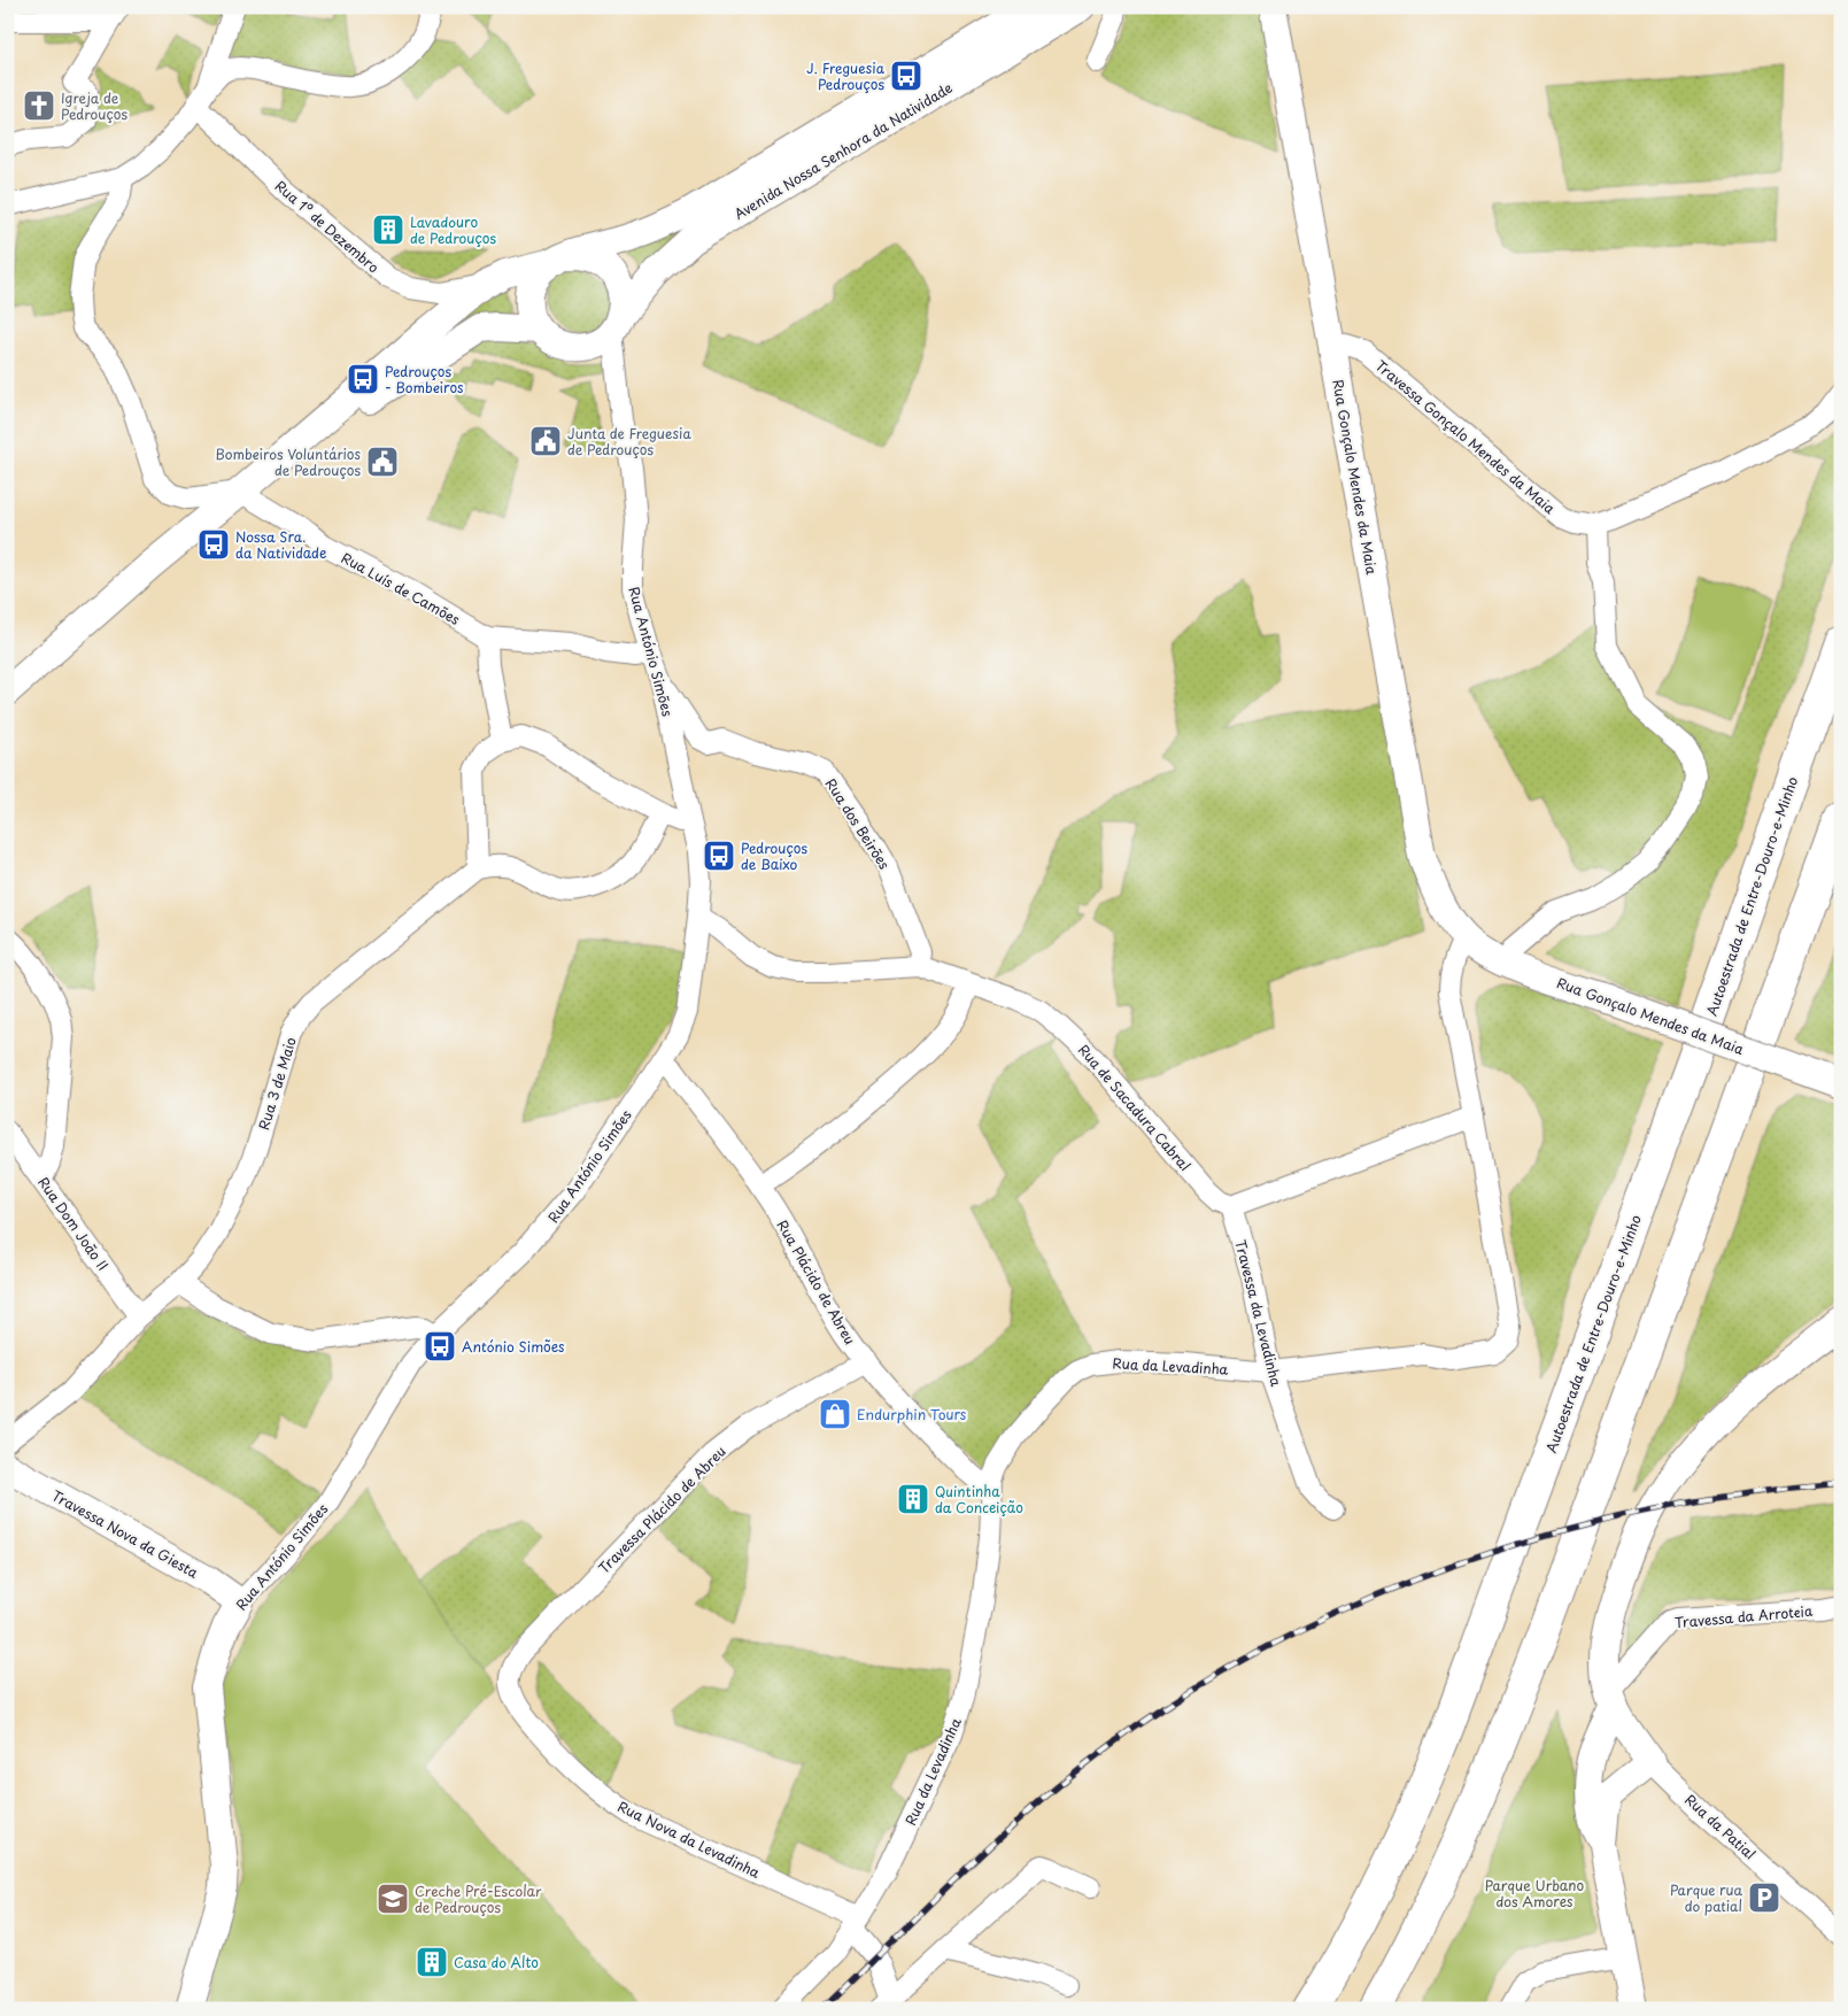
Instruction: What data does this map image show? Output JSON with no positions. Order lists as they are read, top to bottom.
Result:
{
  "streets": {
    "highway": ["Autoestrada de Entre-Douro-e-Minho"],
    "street": [
      "Avenida Nossa Senhora da Natividade",
      "Rua 1º de Dezembro",
      "Travessa Gonçalo Mendes da Maia",
      "Rua Gonçalo Mendes da Maia",
      "Rua Luís de Camões",
      "Rua António Simões",
      "Rua dos Beirões",
      "Rua 3 de Maio",
      "Rua de Sacadura Cabral",
      "Rua Dom João II",
      "Rua Plácido de Abreu",
      "Travessa da Levadinha",
      "Rua da Levadinha",
      "Travessa Plácido de Abreu",
      "Travessa Nova da Giesta",
      "Travessa da Arroteia",
      "Rua da Patial",
      "Rua Nova da Levadinha"
    ]
  },
  "crossings": [
    ["Avenida Nossa Senhora da Natividade", "Rua 1º de Dezembro"],
    ["Avenida Nossa Senhora da Natividade", "Rua Luís de Camões"],
    ["Avenida Nossa Senhora da Natividade", "Rua António Simões"],
    ["Travessa Gonçalo Mendes da Maia", "Rua Gonçalo Mendes da Maia"],
    ["Rua Luís de Camões", "Rua António Simões"],
    ["Rua António Simões", "Rua dos Beirões"],
    ["Rua António Simões", "Rua de Sacadura Cabral"],
    ["Rua António Simões", "Rua Plácido de Abreu"],
    ["Rua António Simões", "Travessa Nova da Giesta"],
    ["Rua dos Beirões", "Rua de Sacadura Cabral"],
    ["Rua 3 de Maio", "Rua Dom João II"],
    ["Rua de Sacadura Cabral", "Travessa da Levadinha"],
    ["Rua Plácido de Abreu", "Rua da Levadinha"],
    ["Rua Plácido de Abreu", "Travessa Plácido de Abreu"],
    ["Travessa da Levadinha", "Rua da Levadinha"],
    ["Rua da Levadinha", "Rua Nova da Levadinha"],
    ["Travessa Plácido de Abreu", "Rua Nova da Levadinha"],
    ["Travessa da Arroteia", "Rua da Patial"]
  ],
  "parks": ["Parque Urbano dos Amores"],
  "places": {
    "bus stop": [
      "J. Freguesia Pedrouços",
      "Pedrouços - Bombeiros",
      "Nossa Sra. da Natividade",
      "Pedrouços de Baixo",
      "António Simões"
    ],
    "church": ["Igreja de Pedrouços"],
    "building": ["Lavadouro de Pedrouços", "Quintinha da Conceição", "Casa do Alto"],
    "public building": ["Junta de Freguesia de Pedrouços", "Bombeiros Voluntários de Pedrouços"],
    "shop": ["Endurphin Tours"],
    "parking": ["Parque rua do patial"],
    "school or university": ["Creche Pré-Escolar de Pedrouços"]
  }
}
